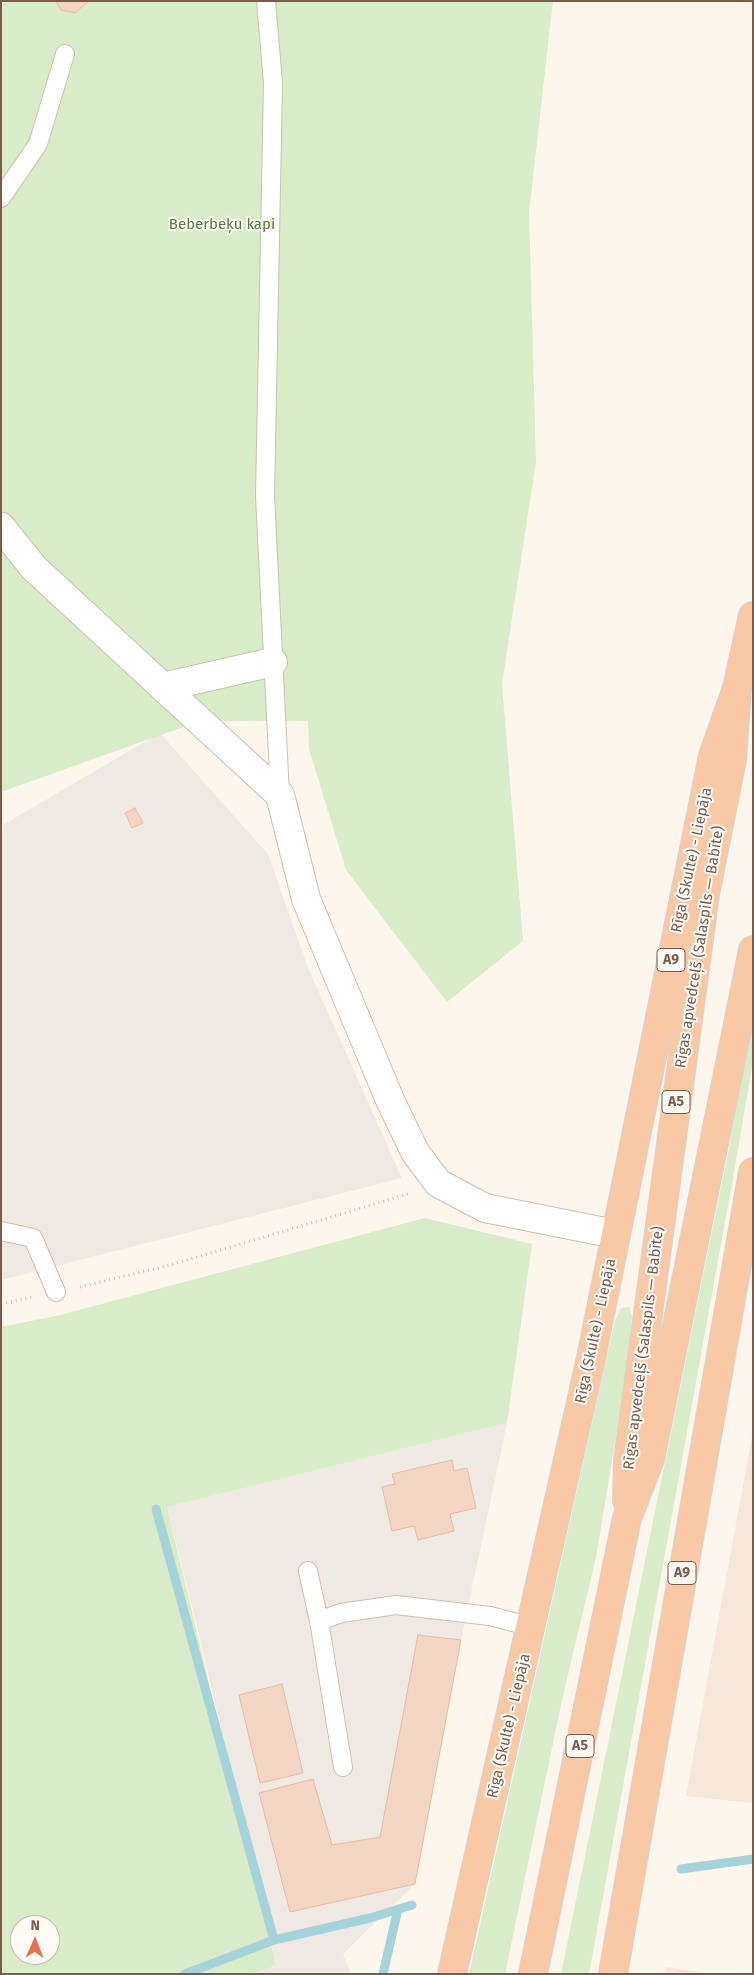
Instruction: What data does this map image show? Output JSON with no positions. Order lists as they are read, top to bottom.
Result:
{
  "streets": {
    "highway": [
      "Rīga (Skulte) - Liepāja",
      "Rīgas apvedceļš (Salaspils — Babīte)",
      "A9",
      "A5"
    ]
  },
  "crossings": [
    ["Rīga (Skulte) - Liepāja", "Rīgas apvedceļš (Salaspils — Babīte)"]
  ],
  "parks": ["Beberbeķu kapi"],
  "north": "top"
}
